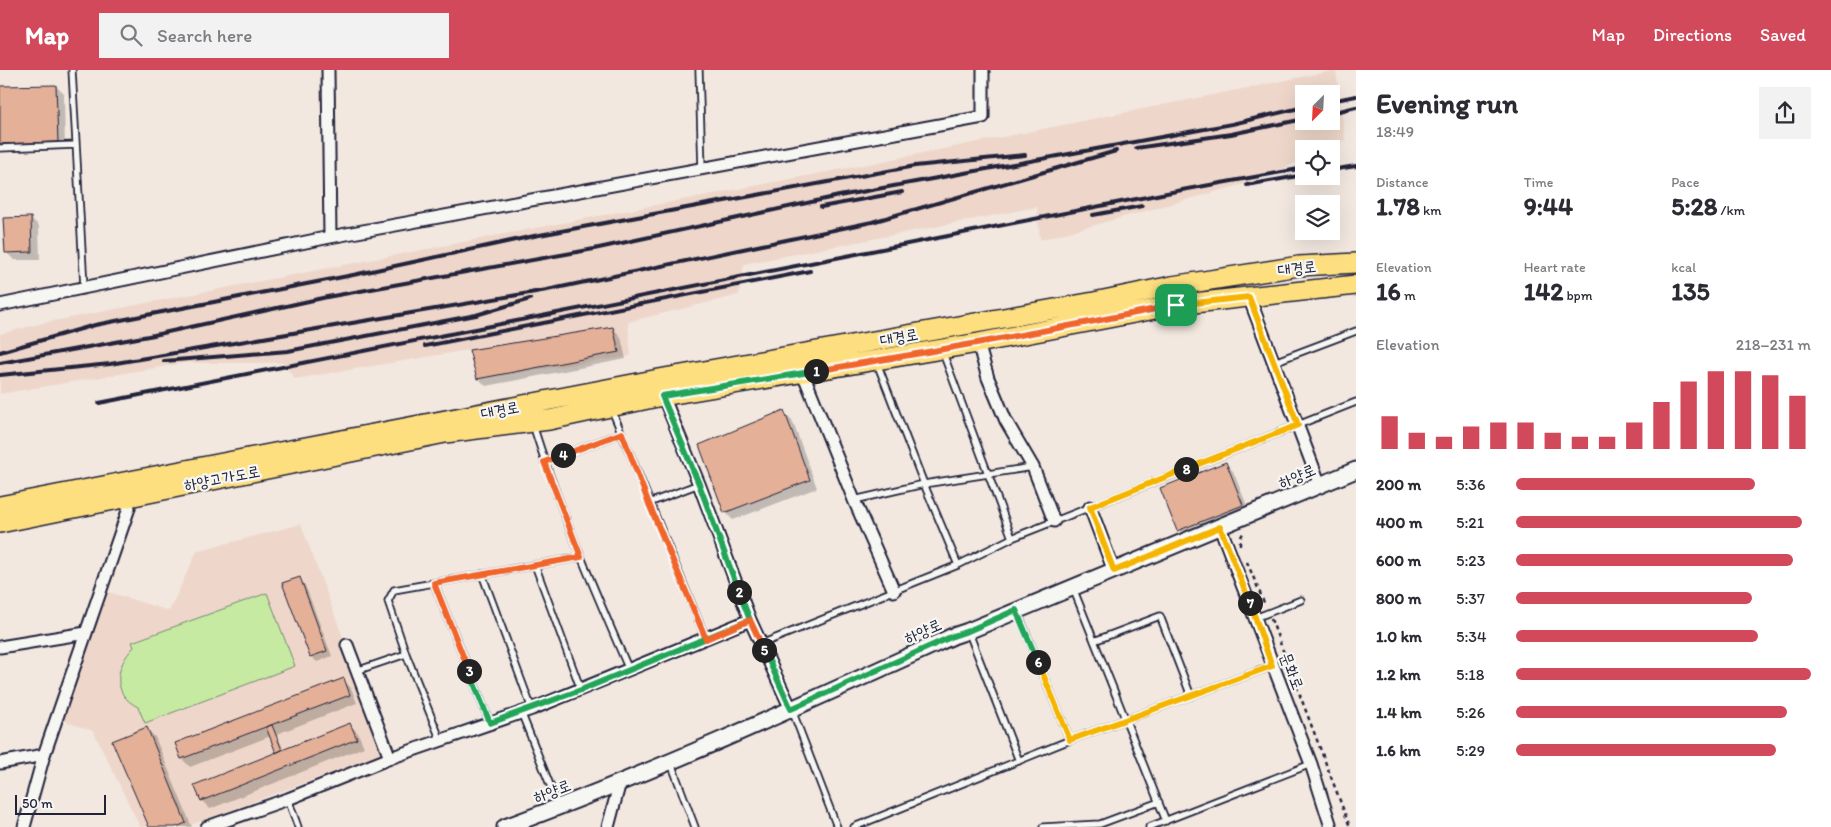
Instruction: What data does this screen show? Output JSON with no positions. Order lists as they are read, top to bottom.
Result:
{
  "streets": {
    "main road": ["대경로", "하양고가도로"],
    "street": ["하양로", "문화로"]
  },
  "crossings": [
    ["대경로", "하양고가도로"],
    ["하양로", "문화로"]
  ],
  "scale_bar": "50 m",
  "north": "bottom left",
  "page": {
    "header": "Map",
    "search": "Search here",
    "nav": ["Map", "Directions", "Saved"],
    "heading": ["Evening run", "18:49"],
    "stats": [
      ["Distance", "1.78 km"],
      ["Time", "9:44"],
      ["Pace", "5:28 /km"],
      ["Elevation", "16 m"],
      ["Heart rate", "142 bpm"],
      ["kcal", "135"]
    ],
    "chart": ["Elevation", "218–231 m"],
    "pins": [
      "1",
      "4",
      "8",
      "2",
      "7",
      "5",
      "6",
      "3"
    ],
    "list": [
      {
        "name": "200 m",
        "note": "5:36"
      },
      {
        "name": "400 m",
        "note": "5:21"
      },
      {
        "name": "600 m",
        "note": "5:23"
      },
      {
        "name": "800 m",
        "note": "5:37"
      },
      {
        "name": "1.0 km",
        "note": "5:34"
      },
      {
        "name": "1.2 km",
        "note": "5:18"
      },
      {
        "name": "1.4 km",
        "note": "5:26"
      },
      {
        "name": "1.6 km",
        "note": "5:29"
      }
    ],
    "scale": "50 m"
  }
}
